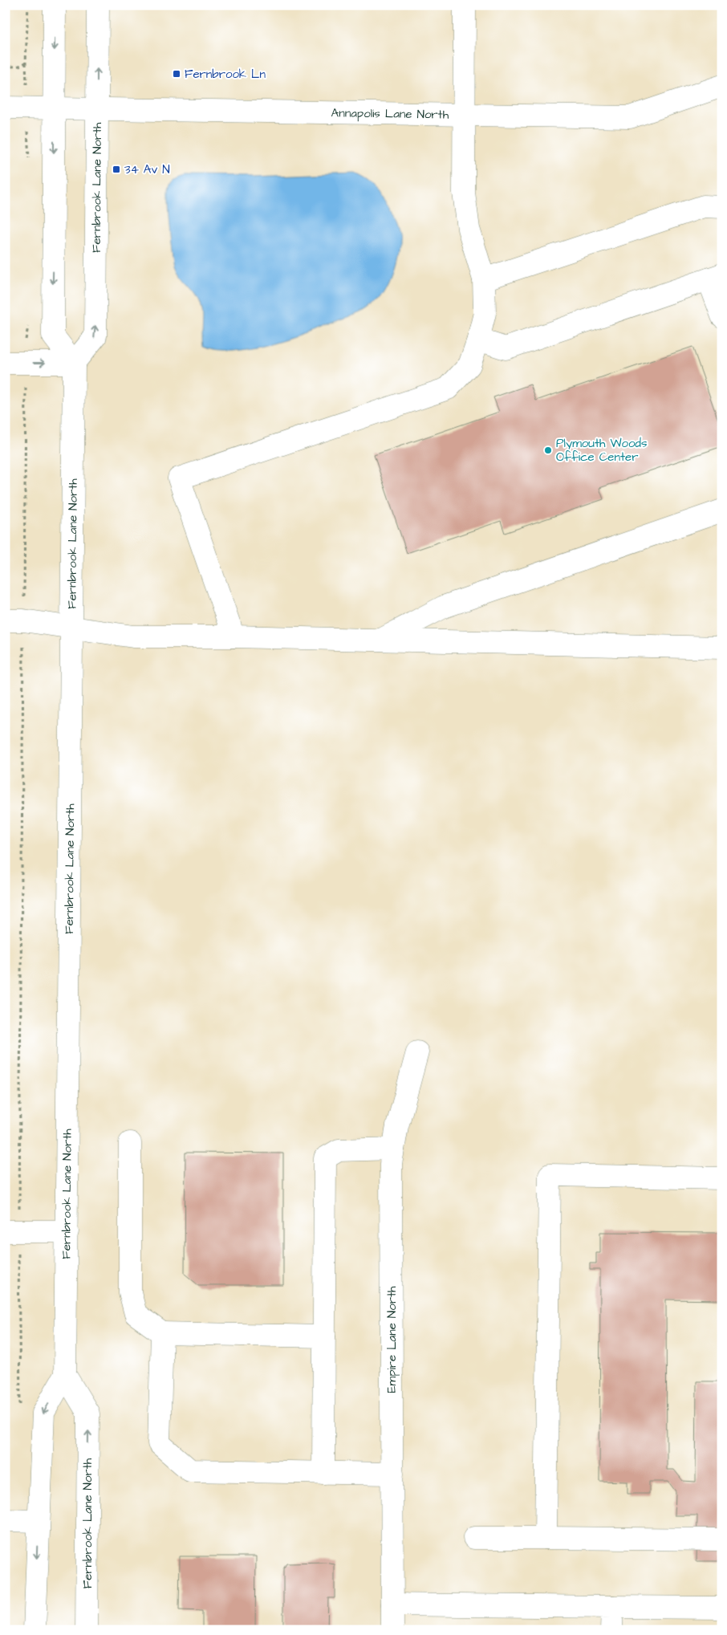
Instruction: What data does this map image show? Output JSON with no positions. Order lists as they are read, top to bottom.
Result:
{
  "streets": {
    "street": ["Annapolis Lane North", "Fernbrook Lane North", "Empire Lane North"]
  },
  "crossings": [
    ["Annapolis Lane North", "Fernbrook Lane North"]
  ],
  "places": {
    "transit": ["Fernbrook Ln", "34 Av N"],
    "other": ["Plymouth Woods Office Center"]
  }
}
